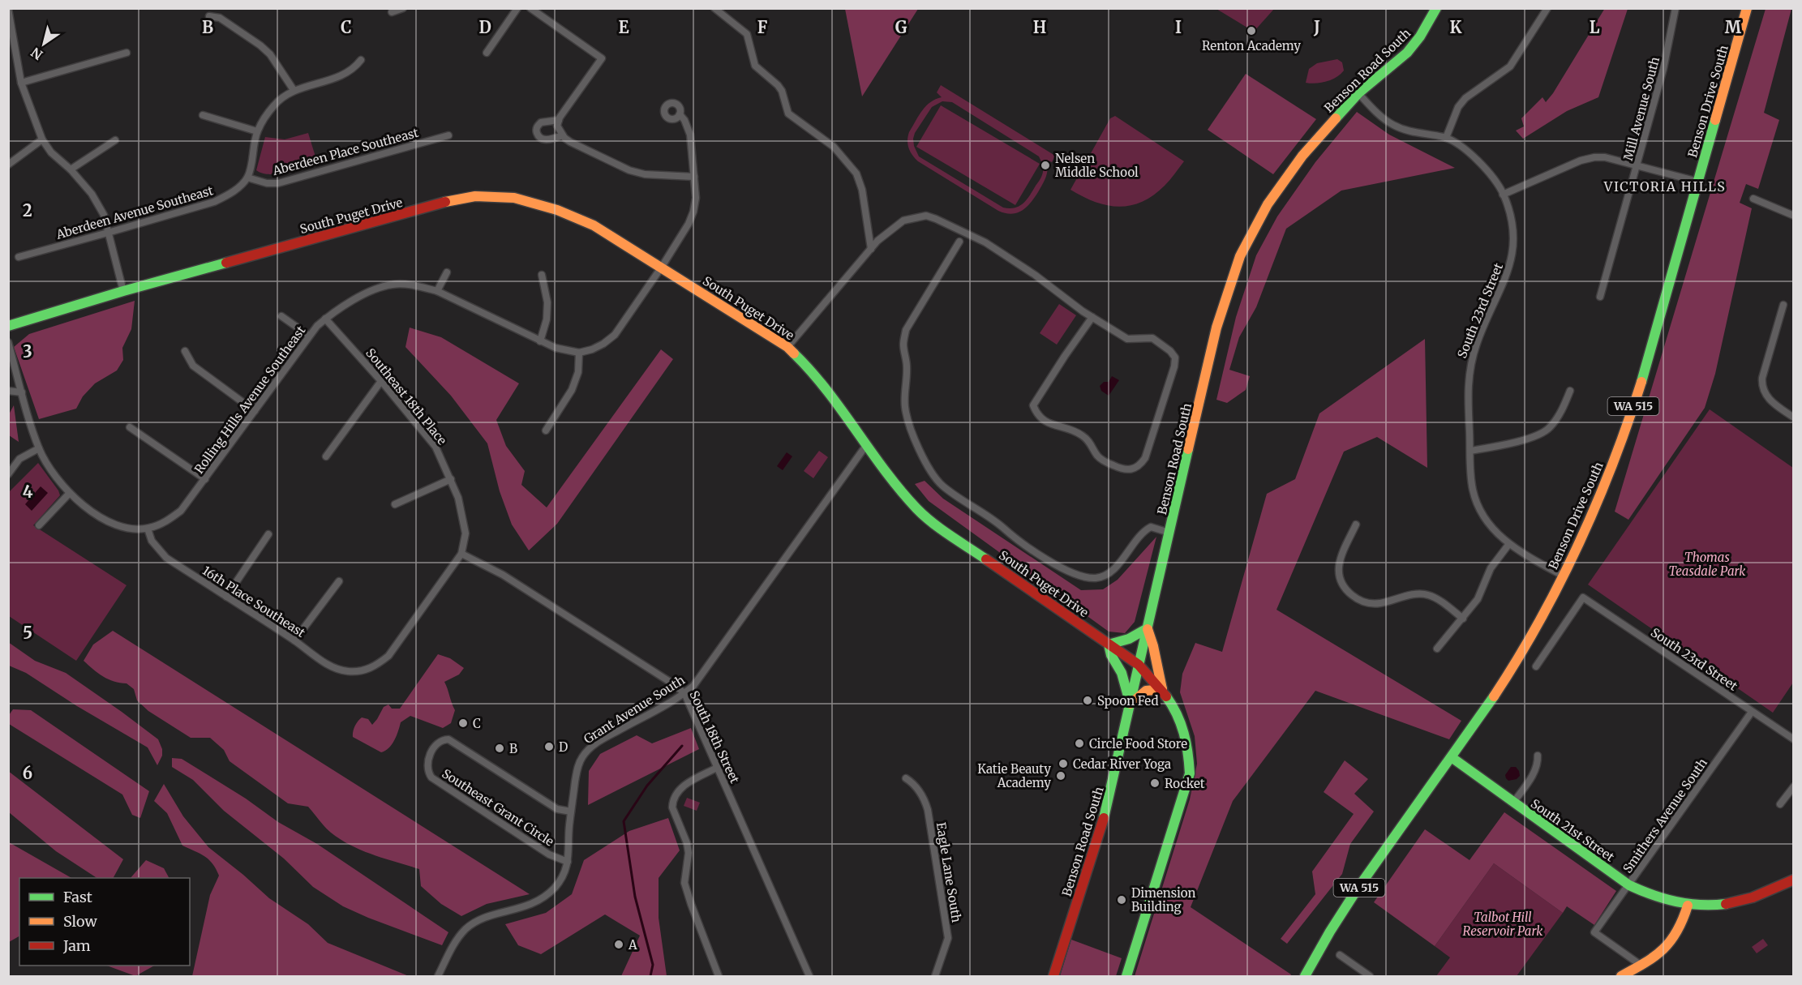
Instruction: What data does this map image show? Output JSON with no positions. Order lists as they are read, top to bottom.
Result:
{
  "streets": {
    "street": [
      "Benson Road South",
      "Benson Drive South",
      "Mill Avenue South",
      "Aberdeen Place Southeast",
      "Aberdeen Avenue Southeast",
      "South Puget Drive",
      "South 23rd Street",
      "Southeast 18th Place",
      "Rolling Hills Avenue Southeast",
      "WA 515",
      "16th Place Southeast",
      "Grant Avenue South",
      "South 18th Street",
      "Southeast Grant Circle",
      "Smithers Avenue South",
      "South 21st Street",
      "Eagle Lane South"
    ]
  },
  "crossings": [
    ["Benson Road South", "South Puget Drive"],
    ["Benson Drive South", "South 23rd Street"],
    ["Benson Drive South", "South 21st Street"],
    ["Aberdeen Place Southeast", "Aberdeen Avenue Southeast"],
    ["South Puget Drive", "Grant Avenue South"],
    ["South 23rd Street", "Smithers Avenue South"],
    ["Southeast 18th Place", "Rolling Hills Avenue Southeast"],
    ["Southeast 18th Place", "16th Place Southeast"],
    ["Southeast 18th Place", "South 18th Street"],
    ["Rolling Hills Avenue Southeast", "16th Place Southeast"],
    ["16th Place Southeast", "South 18th Street"],
    ["Grant Avenue South", "South 18th Street"],
    ["Grant Avenue South", "Southeast Grant Circle"],
    ["Smithers Avenue South", "South 21st Street"]
  ],
  "districts": ["VICTORIA HILLS"],
  "parks": ["Thomas Teasdale Park", "Talbot Hill Reservoir Park"],
  "places": [
    "Renton Academy",
    "Nelsen Middle School",
    "Spoon Fed",
    "C",
    "Circle Food Store",
    "D",
    "B",
    "Cedar River Yoga",
    "Katie Beauty Academy",
    "Rocket",
    "Dimension Building",
    "A"
  ],
  "legend": ["Fast", "Slow", "Jam"],
  "north": "bottom left",
  "grid": {
    "columns": [
      "B",
      "C",
      "D",
      "E",
      "F",
      "G",
      "H",
      "I",
      "J",
      "K",
      "L",
      "M"
    ],
    "rows": [
      "2",
      "3",
      "4",
      "5",
      "6"
    ]
  }
}
